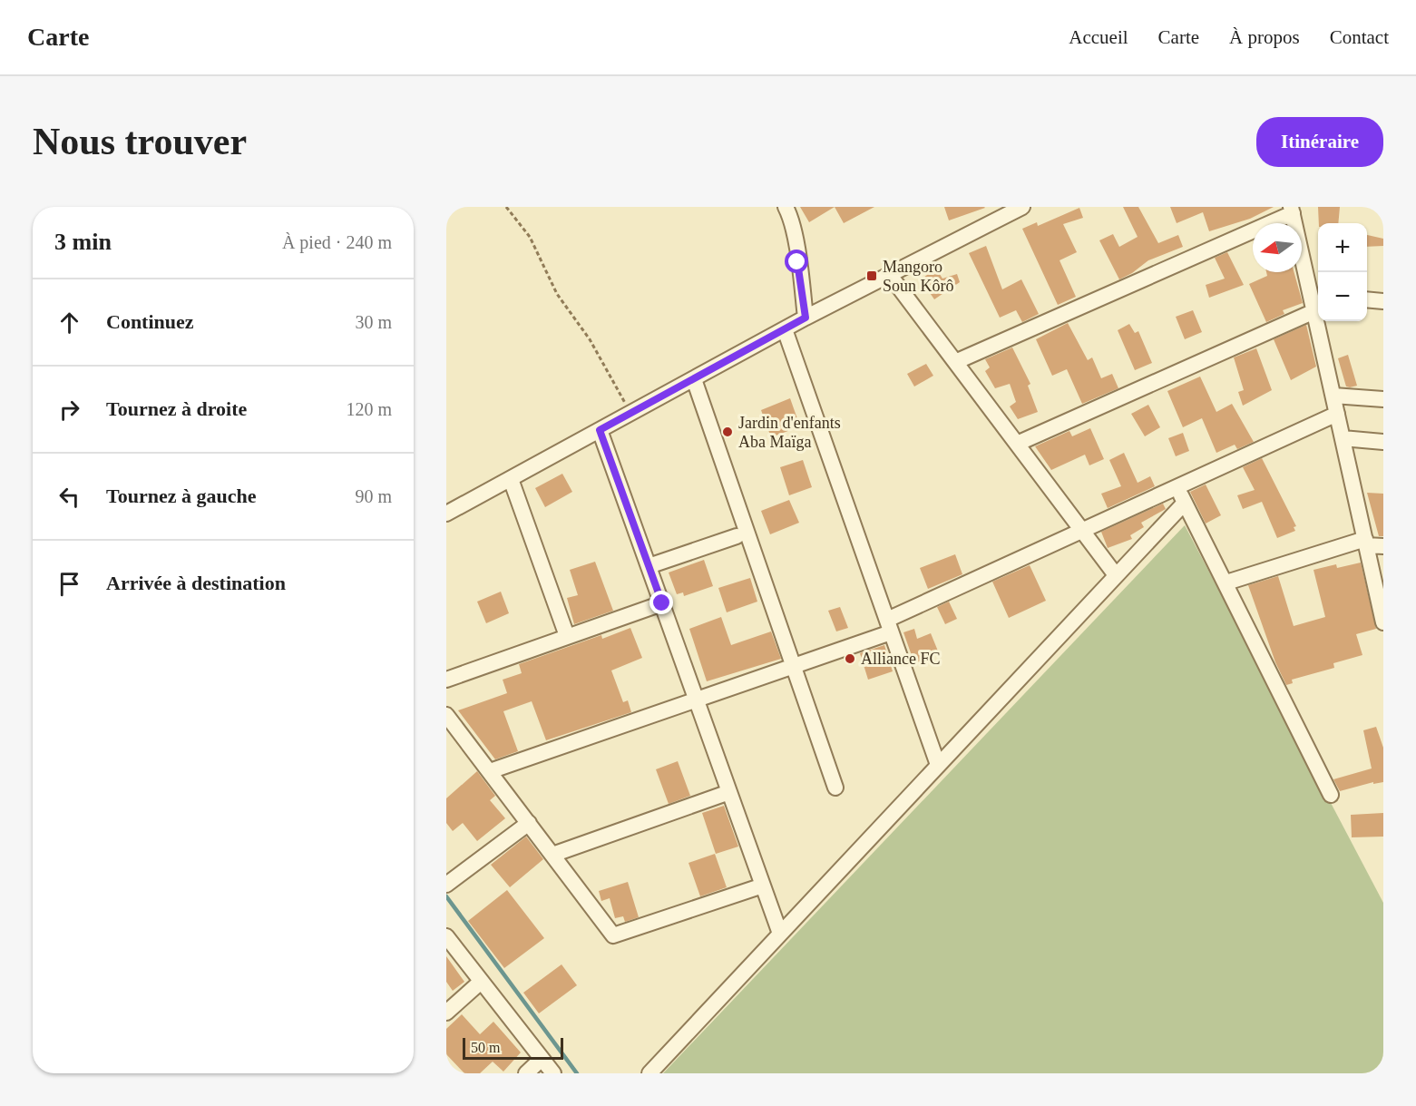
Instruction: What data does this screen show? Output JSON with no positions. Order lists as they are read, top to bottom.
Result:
{
  "places": {
    "transit": ["Mangoro Soun Kôrô"],
    "other": ["Jardin d'enfants Aba Maïga", "Alliance FC"]
  },
  "scale_bar": "50 m",
  "north": "left",
  "page": {
    "header": "Carte",
    "nav": [
      "Accueil",
      "Carte",
      "À propos",
      "Contact"
    ],
    "buttons": "Itinéraire",
    "title": "Nous trouver",
    "heading": ["3 min", "À pied · 240 m"],
    "map_buttons": ["+", "−"],
    "list": [
      ["Continuez", "30 m"],
      ["Tournez à droite", "120 m"],
      ["Tournez à gauche", "90 m"],
      "Arrivée à destination"
    ],
    "scale": "50 m"
  }
}
